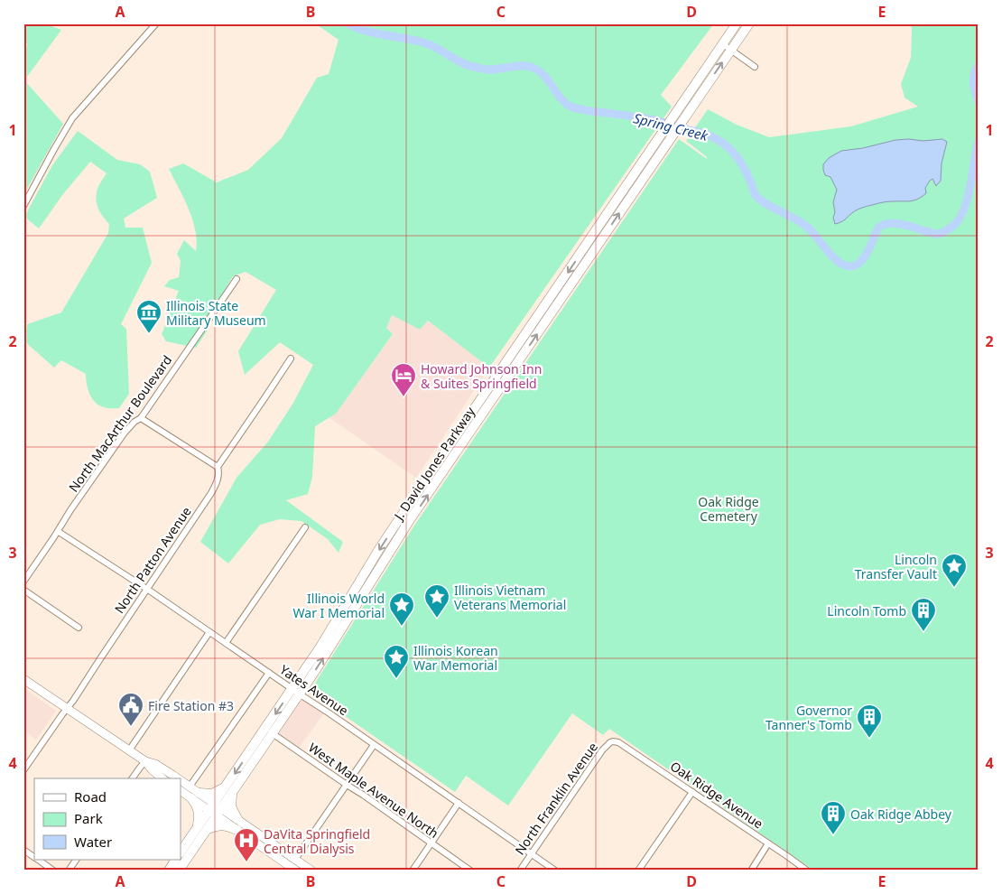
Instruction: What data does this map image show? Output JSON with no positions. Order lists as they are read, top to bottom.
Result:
{
  "streets": {
    "main road": ["J. David Jones Parkway"],
    "street": [
      "North MacArthur Boulevard",
      "North Patton Avenue",
      "Yates Avenue",
      "West Maple Avenue North",
      "Oak Ridge Avenue",
      "North Franklin Avenue"
    ]
  },
  "crossings": [
    ["North MacArthur Boulevard", "Yates Avenue"],
    ["J. David Jones Parkway", "Yates Avenue"],
    ["J. David Jones Parkway", "West Maple Avenue North"],
    ["North Patton Avenue", "Yates Avenue"],
    ["Yates Avenue", "North Franklin Avenue"],
    ["Oak Ridge Avenue", "North Franklin Avenue"]
  ],
  "water": ["Spring Creek"],
  "parks": ["Oak Ridge Cemetery"],
  "places": {
    "museum": ["Illinois State Military Museum"],
    "hotel": ["Howard Johnson Inn & Suites Springfield"],
    "place": [
      "Lincoln Transfer Vault",
      "Illinois Vietnam Veterans Memorial",
      "Illinois World War I Memorial",
      "Illinois Korean War Memorial"
    ],
    "building": ["Lincoln Tomb", "Governor Tanner's Tomb", "Oak Ridge Abbey"],
    "public building": ["Fire Station #3"],
    "hospital": ["DaVita Springfield Central Dialysis"]
  },
  "legend": ["Road", "Park", "Water"],
  "grid": {
    "columns": [
      "A",
      "B",
      "C",
      "D",
      "E"
    ],
    "rows": [
      "1",
      "2",
      "3",
      "4"
    ]
  }
}
